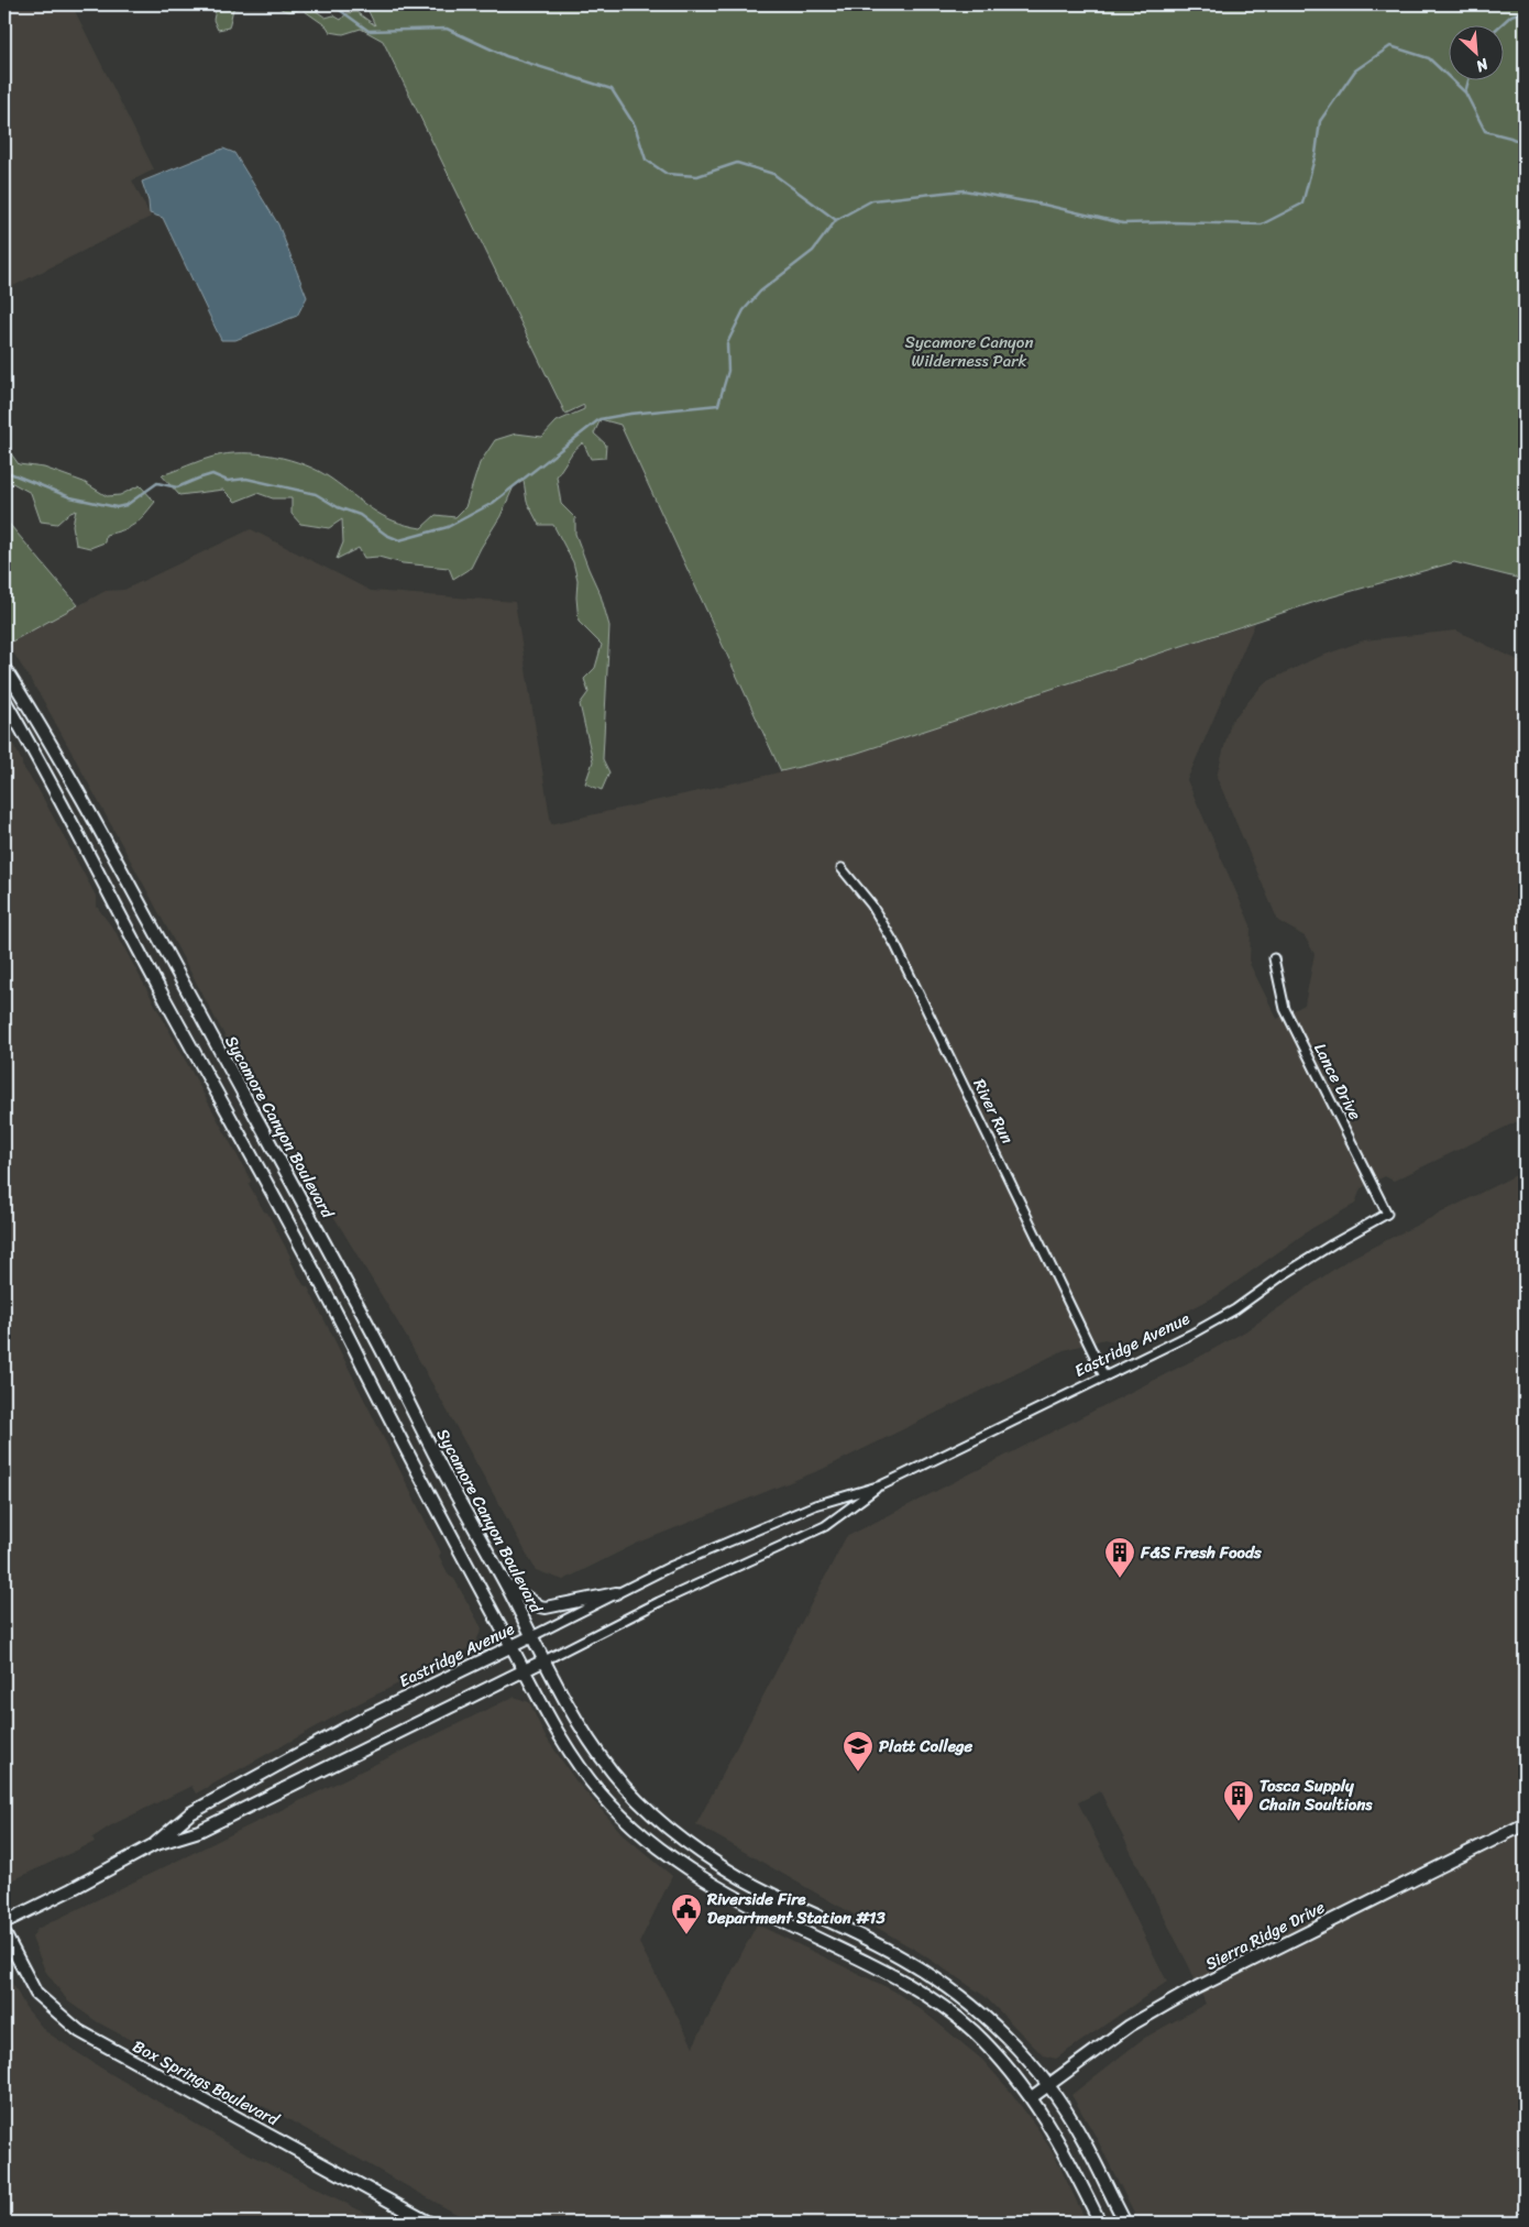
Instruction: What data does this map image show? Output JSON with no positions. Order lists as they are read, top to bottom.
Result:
{
  "streets": {
    "main road": [
      "Sycamore Canyon Boulevard",
      "Eastridge Avenue",
      "Sierra Ridge Drive",
      "Box Springs Boulevard"
    ],
    "street": ["Lance Drive", "River Run"]
  },
  "crossings": [
    ["Lance Drive", "Eastridge Avenue"],
    ["River Run", "Eastridge Avenue"],
    ["Sycamore Canyon Boulevard", "Eastridge Avenue"],
    ["Sycamore Canyon Boulevard", "Sierra Ridge Drive"]
  ],
  "parks": ["Sycamore Canyon Wilderness Park"],
  "places": {
    "building": ["F&S Fresh Foods", "Tosca Supply Chain Soultions"],
    "school or university": ["Platt College"],
    "public building": ["Riverside Fire Department Station #13"]
  },
  "north": "bottom right"
}
